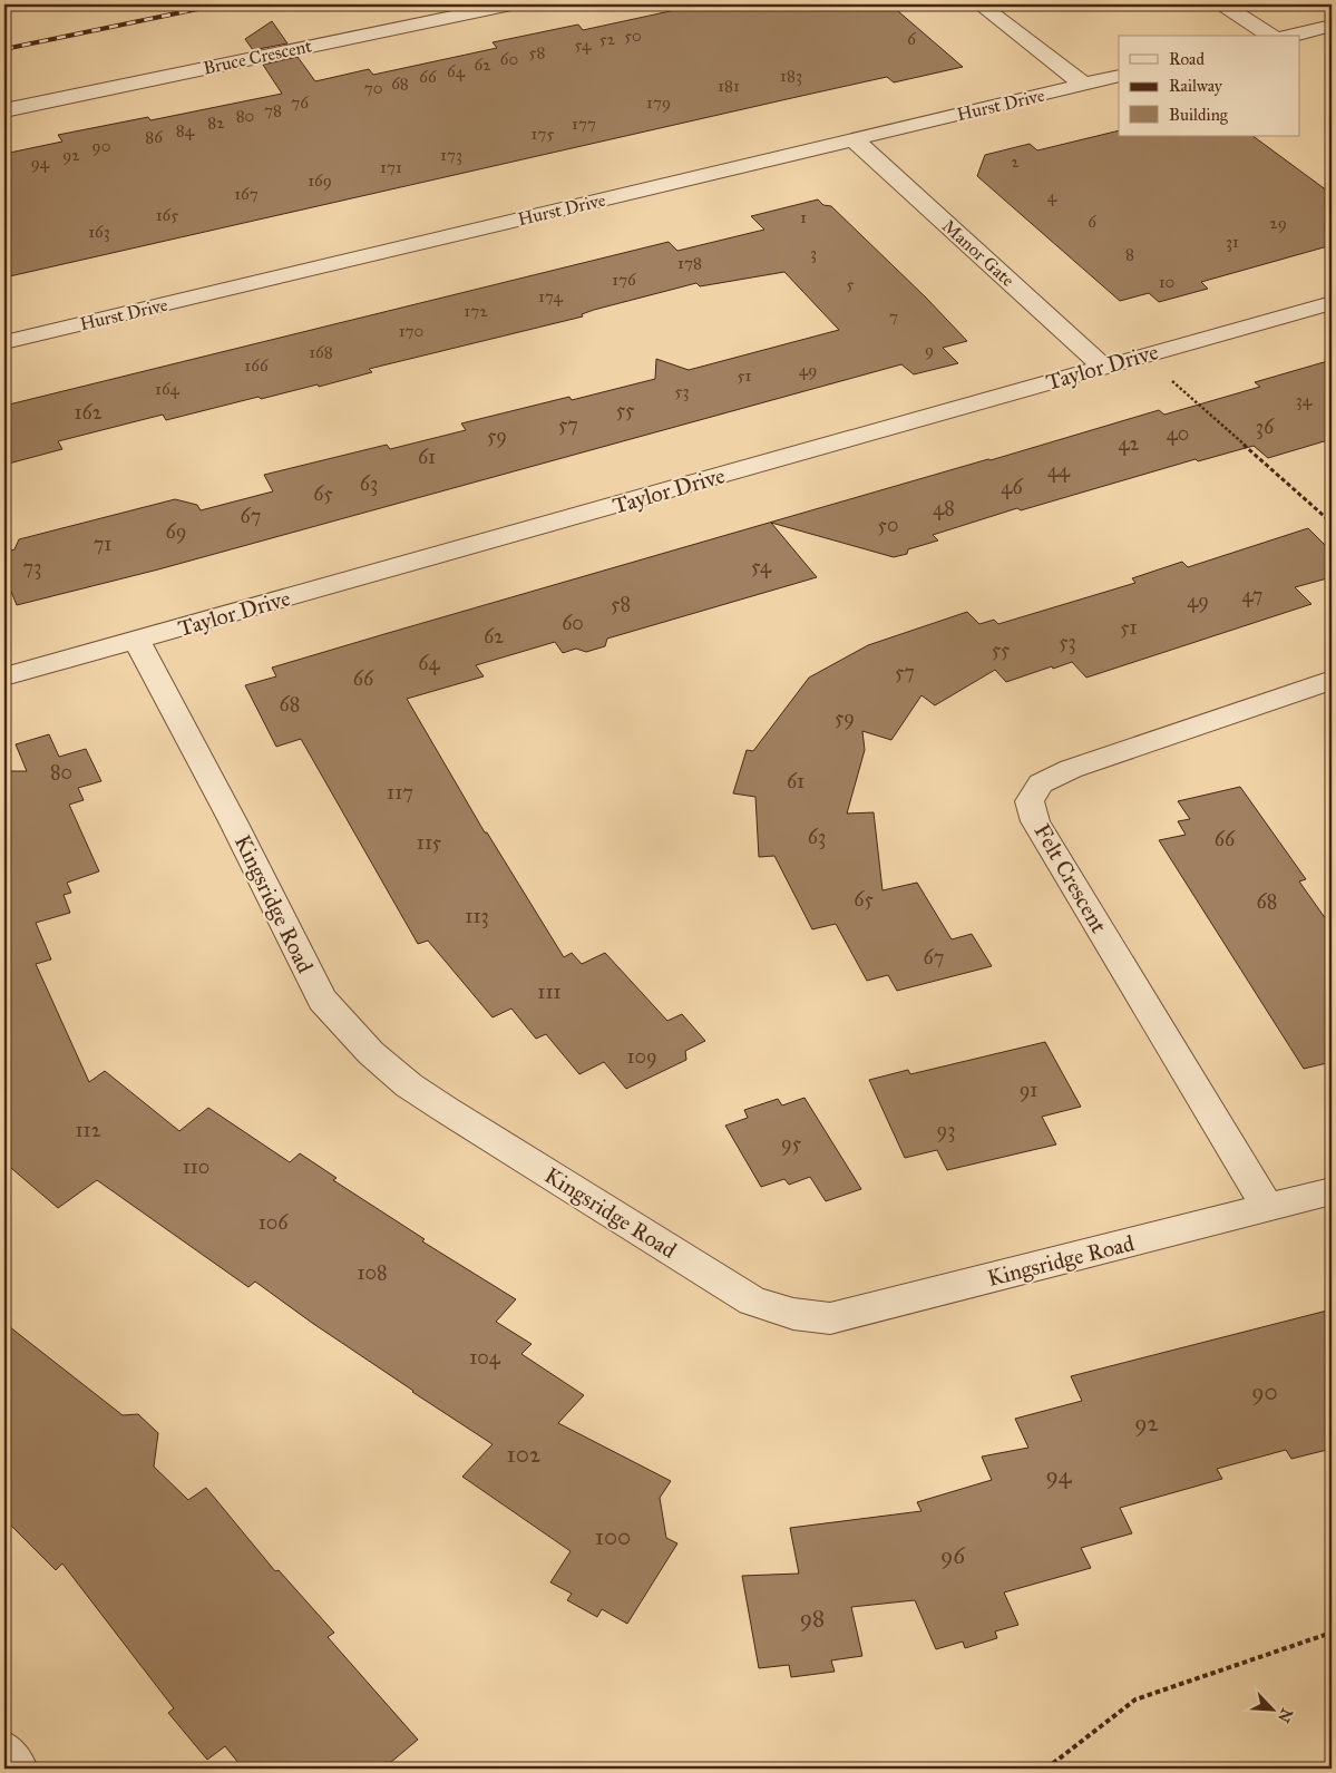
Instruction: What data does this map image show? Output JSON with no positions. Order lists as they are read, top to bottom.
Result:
{
  "streets": {
    "street": [
      "Bruce Crescent",
      "Hurst Drive",
      "Manor Gate",
      "Taylor Drive",
      "Felt Crescent",
      "Kingsridge Road"
    ]
  },
  "crossings": [
    ["Hurst Drive", "Manor Gate"],
    ["Manor Gate", "Taylor Drive"],
    ["Taylor Drive", "Kingsridge Road"],
    ["Felt Crescent", "Kingsridge Road"]
  ],
  "house_numbers": [
    "50",
    "52",
    "6",
    "54",
    "58",
    "60",
    "62",
    "64",
    "183",
    "66",
    "68",
    "181",
    "70",
    "76",
    "179",
    "78",
    "80",
    "82",
    "177",
    "84",
    "175",
    "86",
    "90",
    "92",
    "173",
    "2",
    "94",
    "171",
    "169",
    "167",
    "4",
    "165",
    "1",
    "6",
    "29",
    "163",
    "31",
    "3",
    "8",
    "178",
    "176",
    "10",
    "5",
    "174",
    "172",
    "7",
    "170",
    "9",
    "168",
    "166",
    "49",
    "51",
    "164",
    "53",
    "34",
    "55",
    "162",
    "57",
    "36",
    "40",
    "59",
    "42",
    "61",
    "44",
    "63",
    "46",
    "65",
    "48",
    "67",
    "50",
    "69",
    "71",
    "54",
    "73",
    "47",
    "49",
    "58",
    "60",
    "51",
    "62",
    "53",
    "55",
    "64",
    "57",
    "66",
    "68",
    "59",
    "80",
    "61",
    "117",
    "63",
    "66",
    "115",
    "65",
    "68",
    "113",
    "67",
    "111",
    "109",
    "91",
    "112",
    "93",
    "95",
    "110",
    "106",
    "108",
    "104",
    "90",
    "92",
    "102",
    "94",
    "100",
    "96",
    "98"
  ],
  "legend": ["Road", "Railway", "Building"],
  "north": "bottom right"
}
